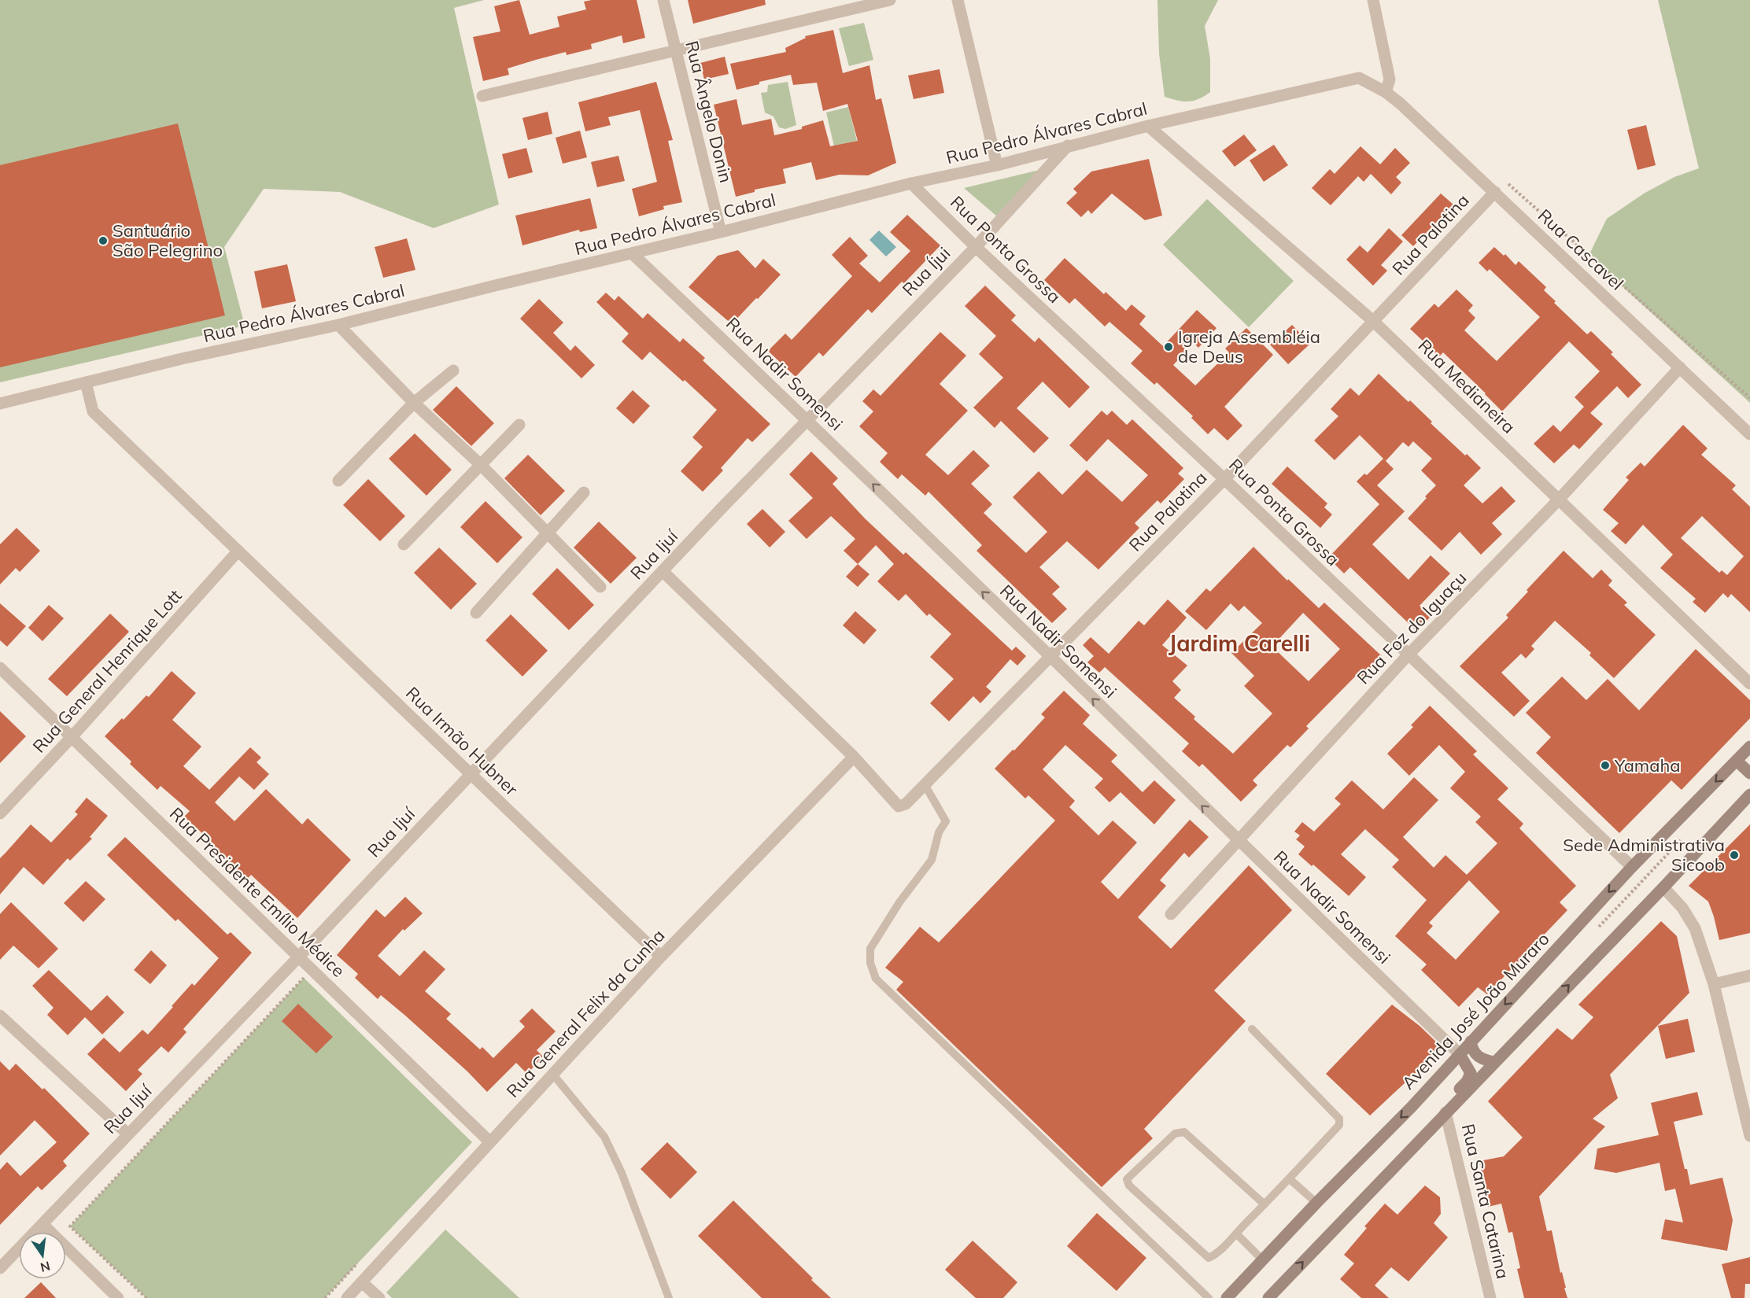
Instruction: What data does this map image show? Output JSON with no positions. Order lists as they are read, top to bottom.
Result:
{
  "streets": {
    "main road": ["Avenida José João Muraro"],
    "street": [
      "Rua Ângelo Donin",
      "Rua Pedro Álvares Cabral",
      "Rua Palotina",
      "Rua Ponta Grossa",
      "Rua Cascavel",
      "Rua Íjui",
      "Rua Nadir Somensi",
      "Rua Medianeira",
      "Rua Ijuí",
      "Rua Foz do Iguaçu",
      "Rua General Henrique Lott",
      "Rua Irmão Hubner",
      "Rua Presidente Emílio Médice",
      "Rua General Felix da Cunha",
      "Rua Santa Catarina"
    ]
  },
  "crossings": [
    ["Rua Ângelo Donin", "Rua Pedro Álvares Cabral"],
    ["Rua Pedro Álvares Cabral", "Rua Ponta Grossa"],
    ["Rua Pedro Álvares Cabral", "Rua Cascavel"],
    ["Rua Pedro Álvares Cabral", "Rua Íjui"],
    ["Rua Pedro Álvares Cabral", "Rua Nadir Somensi"],
    ["Rua Pedro Álvares Cabral", "Rua Medianeira"],
    ["Rua Pedro Álvares Cabral", "Rua Irmão Hubner"],
    ["Rua Palotina", "Rua Ponta Grossa"],
    ["Rua Palotina", "Rua Cascavel"],
    ["Rua Palotina", "Rua Nadir Somensi"],
    ["Rua Palotina", "Rua Medianeira"],
    ["Rua Palotina", "Rua General Felix da Cunha"],
    ["Rua Ponta Grossa", "Rua Íjui"],
    ["Rua Ponta Grossa", "Rua Foz do Iguaçu"],
    ["Rua Ponta Grossa", "Avenida José João Muraro"],
    ["Rua Cascavel", "Rua Foz do Iguaçu"],
    ["Rua Íjui", "Rua Nadir Somensi"],
    ["Rua Íjui", "Rua Ijuí"],
    ["Rua Nadir Somensi", "Rua Ijuí"],
    ["Rua Nadir Somensi", "Rua Foz do Iguaçu"],
    ["Rua Nadir Somensi", "Avenida José João Muraro"],
    ["Rua Medianeira", "Rua Foz do Iguaçu"],
    ["Rua Ijuí", "Rua Irmão Hubner"],
    ["Rua Ijuí", "Rua Presidente Emílio Médice"],
    ["Rua General Henrique Lott", "Rua Irmão Hubner"],
    ["Rua General Henrique Lott", "Rua Presidente Emílio Médice"],
    ["Rua Irmão Hubner", "Rua General Felix da Cunha"],
    ["Rua Presidente Emílio Médice", "Rua General Felix da Cunha"]
  ],
  "one_way": ["Rua Nadir Somensi"],
  "districts": ["Jardim Carelli"],
  "places": [
    "Santuário São Pelegrino",
    "Igreja Assembléia de Deus",
    "Yamaha",
    "Sede Administrativa Sicoob"
  ],
  "north": "bottom"
}
